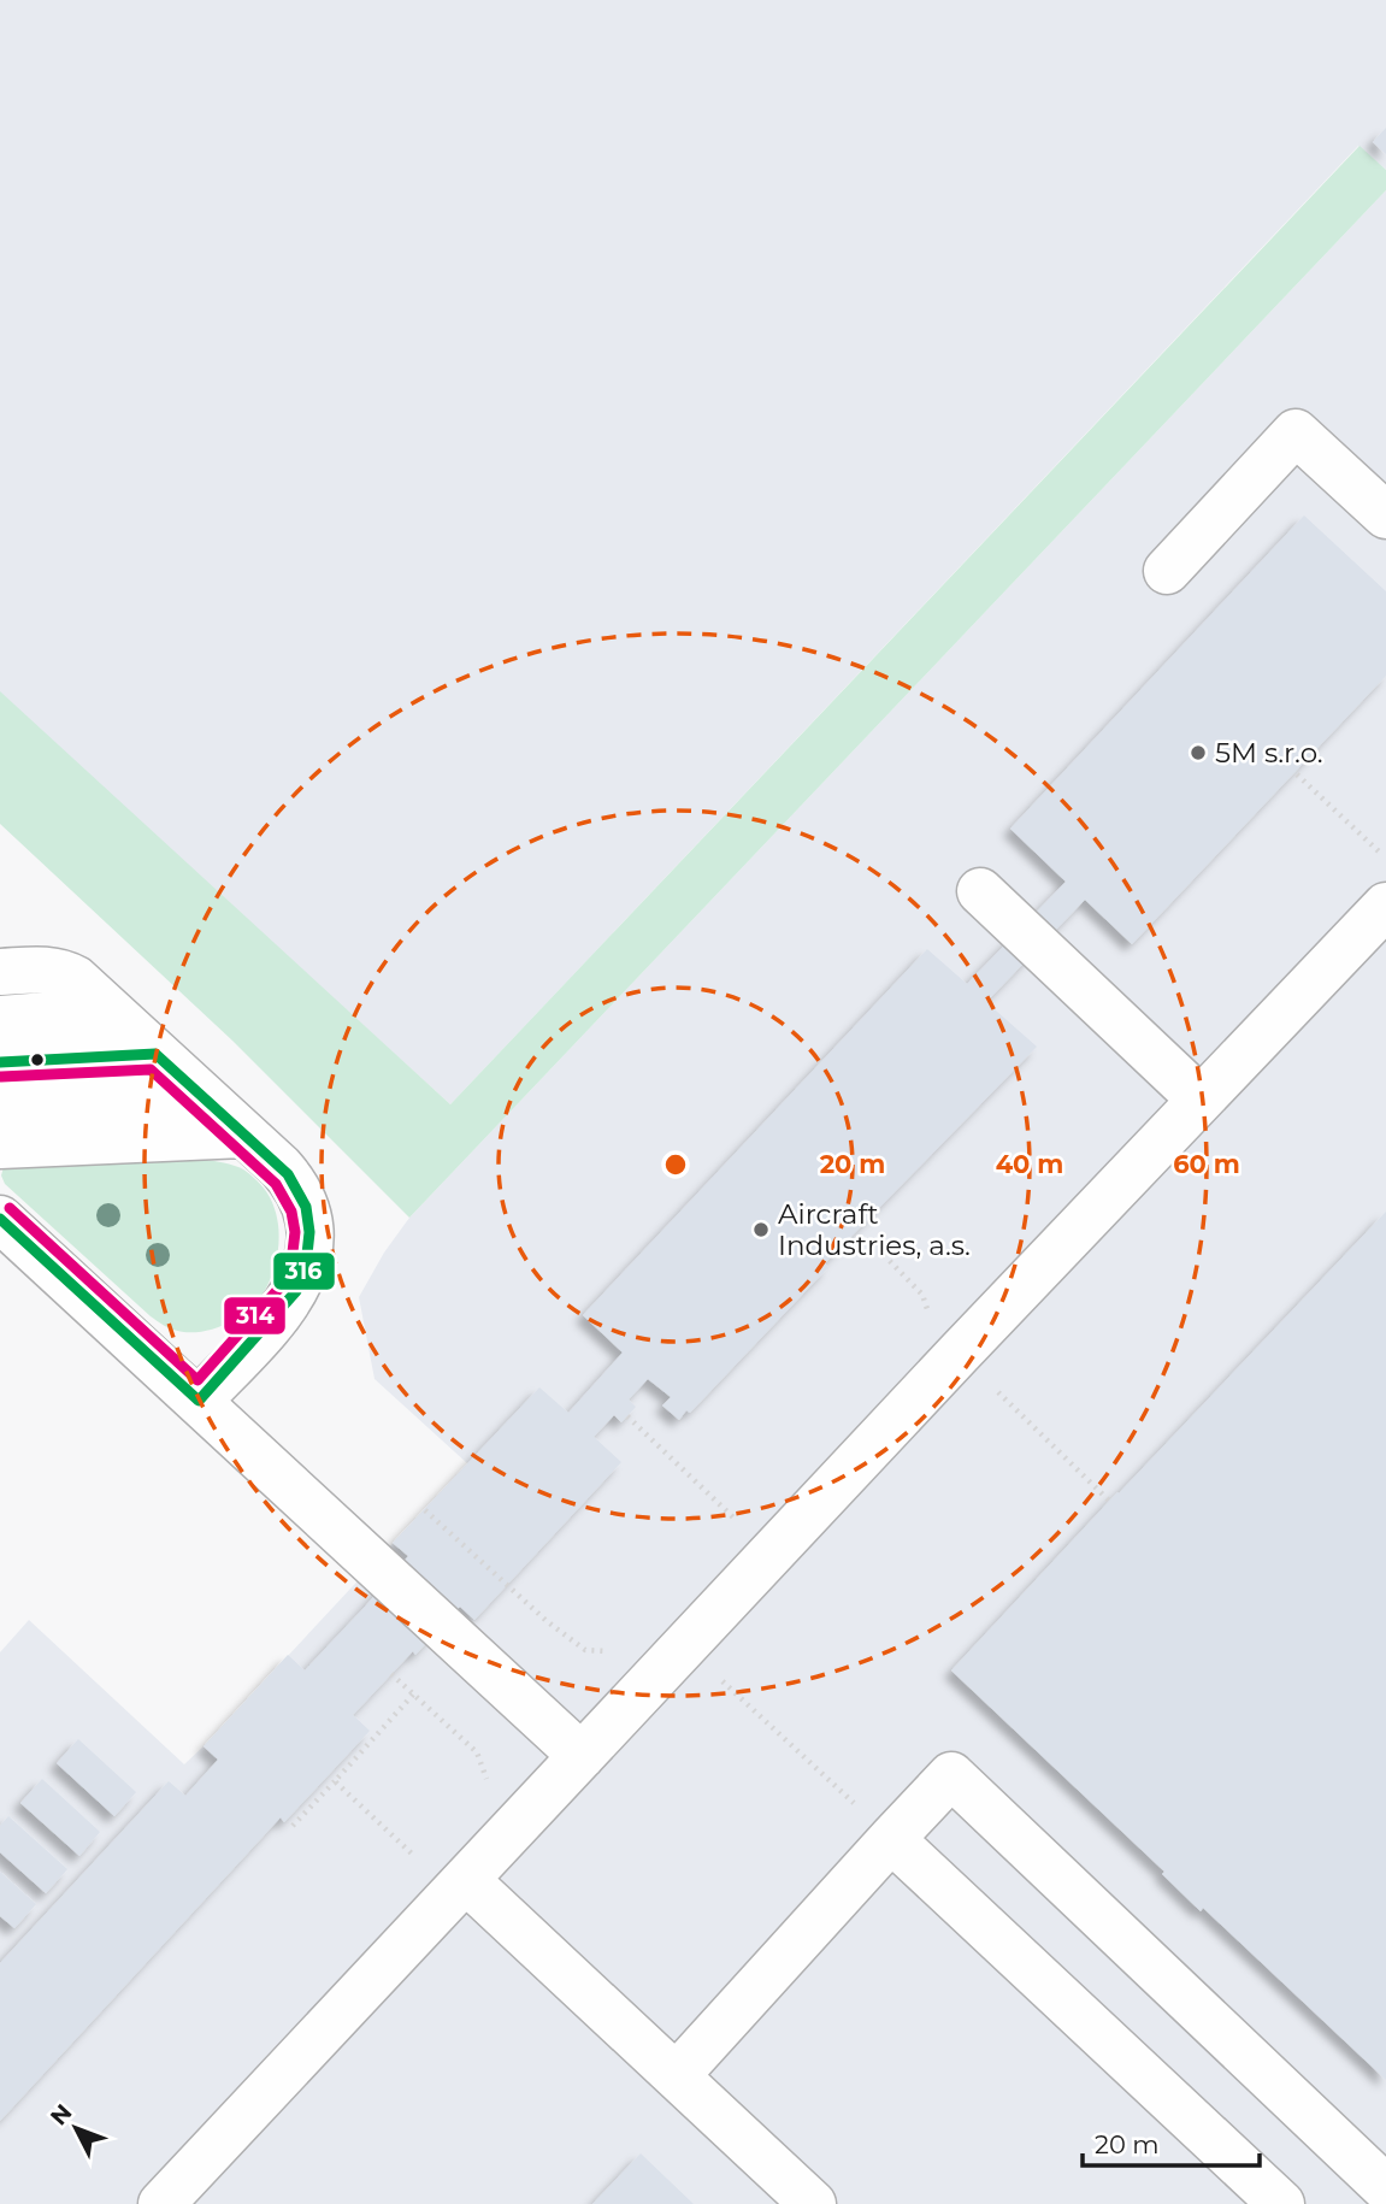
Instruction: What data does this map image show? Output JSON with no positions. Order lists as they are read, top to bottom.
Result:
{
  "places": ["5M s.r.o.", "Aircraft Industries, a.s."],
  "lines": ["transit line 316", "transit line 314"],
  "scale_bar": "20 m",
  "north": "top left",
  "rings": ["20 m", "40 m", "60 m"]
}
